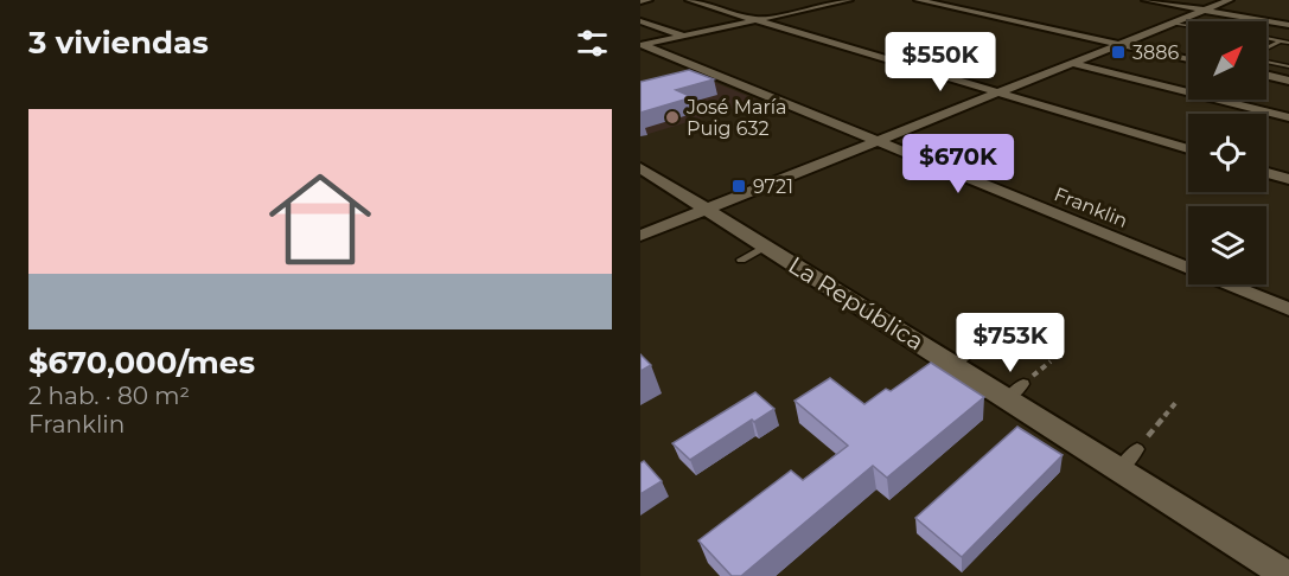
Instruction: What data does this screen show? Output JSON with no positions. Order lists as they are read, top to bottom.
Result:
{
  "streets": {
    "street": ["Franklin", "La República"]
  },
  "places": {
    "transit": ["3886", "9721"],
    "other": ["José María Puig 632"]
  },
  "north": "top right",
  "page": {
    "heading": "3 viviendas",
    "price": ["$550K", "$670K", "$753K"],
    "list": [
      {
        "name": "$670,000/mes",
        "note": "2 hab. · 80 m² · Franklin"
      }
    ]
  }
}
